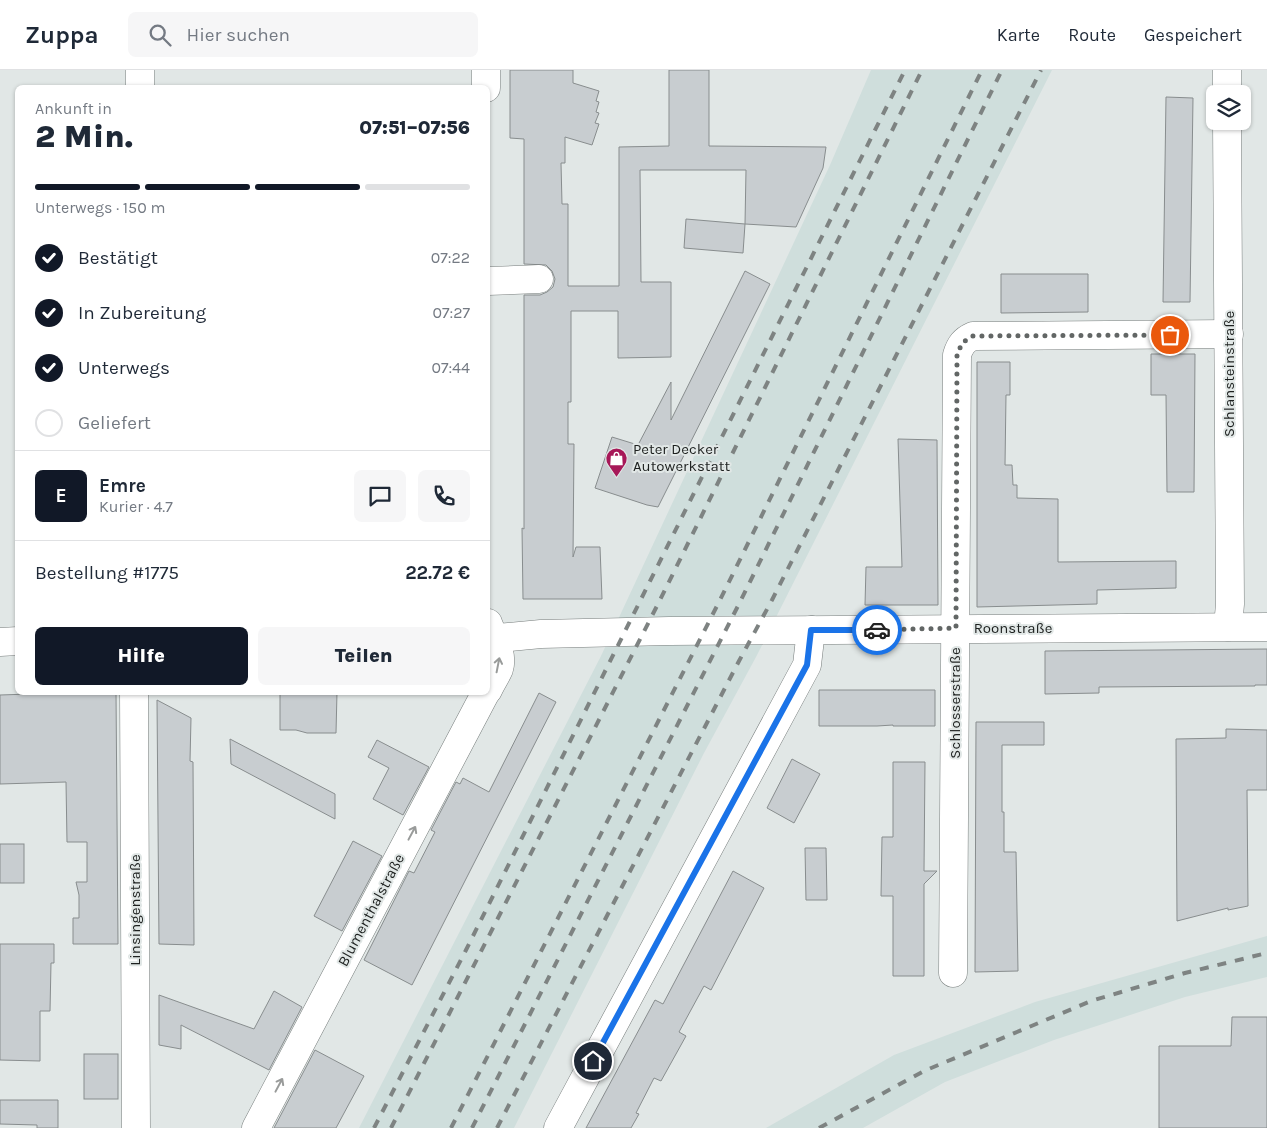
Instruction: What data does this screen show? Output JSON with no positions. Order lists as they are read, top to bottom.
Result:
{
  "streets": {
    "street": [
      "Schlansteinstraße",
      "Roonstraße",
      "Schlosserstraße",
      "Linsingenstraße",
      "Blumenthalstraße"
    ]
  },
  "crossings": [
    ["Schlansteinstraße", "Roonstraße"],
    ["Schlansteinstraße", "Schlosserstraße"],
    ["Roonstraße", "Schlosserstraße"]
  ],
  "one_way": ["Blumenthalstraße"],
  "places": {
    "shop": ["Peter Decker Autowerkstatt"]
  },
  "page": {
    "header": "Zuppa",
    "search": "Hier suchen",
    "nav": ["Karte", "Route", "Gespeichert"],
    "heading": ["2 Min.", "Ankunft in", "07:51–07:56"],
    "panel": [
      "Emre",
      "Kurier · 4.7",
      "Bestellung #1775",
      "22.72 €"
    ],
    "bar": "Unterwegs · 150 m",
    "list": [
      ["Bestätigt", "07:22"],
      ["In Zubereitung", "07:27"],
      ["Unterwegs", "07:44"],
      "Geliefert"
    ],
    "round": "E",
    "buttons": ["Hilfe", "Teilen"]
  }
}
